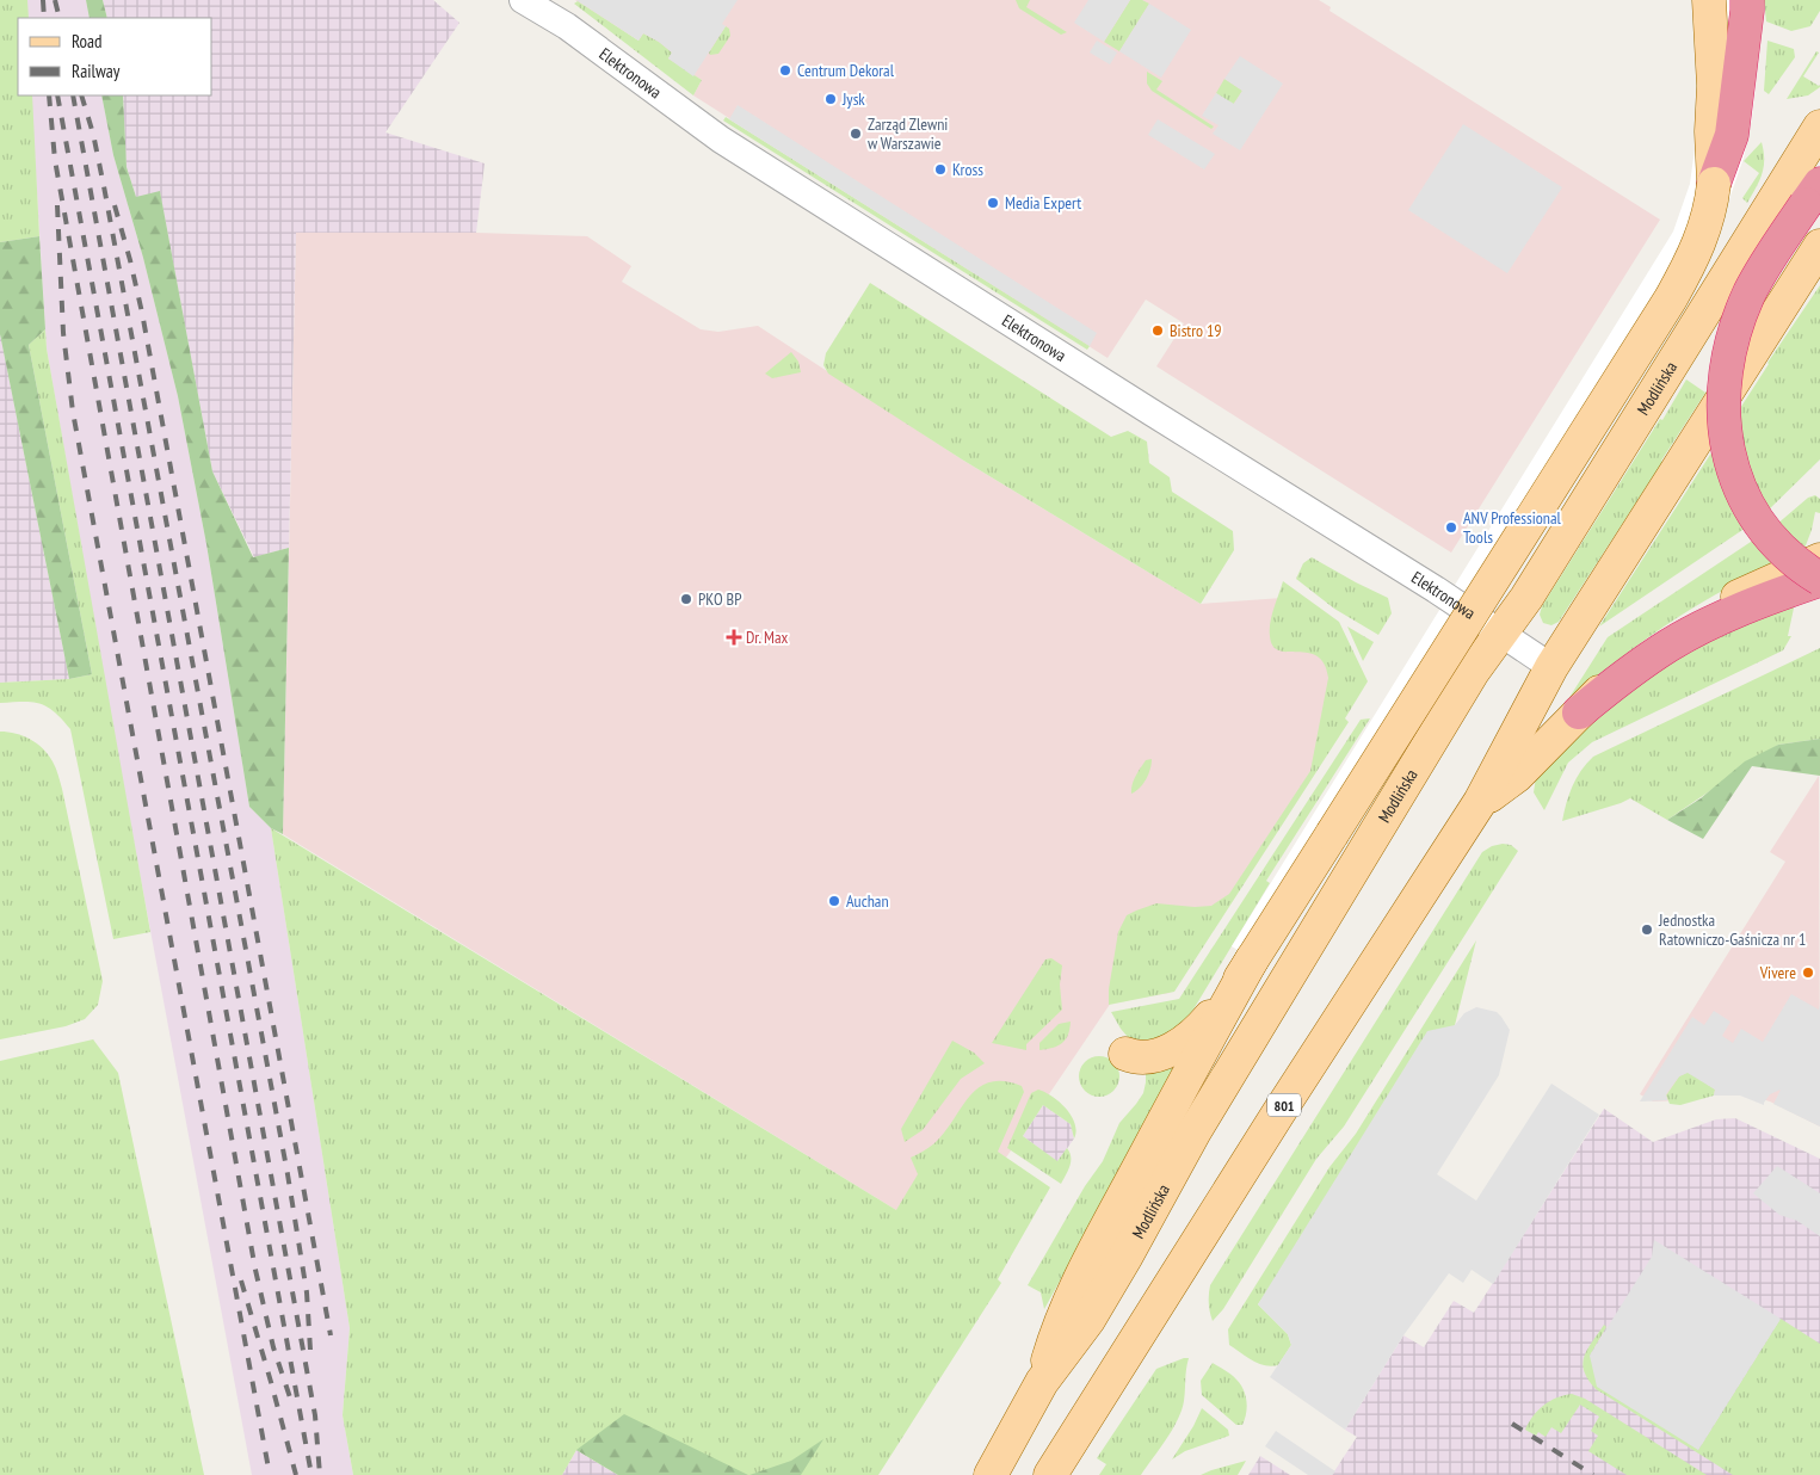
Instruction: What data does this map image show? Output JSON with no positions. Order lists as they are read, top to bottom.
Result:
{
  "streets": {
    "main road": ["Modlińska", "801"],
    "street": ["Elektronowa"]
  },
  "crossings": [
    ["Elektronowa", "Modlińska"],
    ["Elektronowa", "801"]
  ],
  "places": {
    "other": [
      "Centrum Dekoral",
      "Jysk",
      "Zarząd Zlewni w Warszawie",
      "Kross",
      "Media Expert",
      "Bistro 19",
      "ANV Professional Tools",
      "PKO BP",
      "Auchan",
      "Jednostka Ratowniczo-Gaśnicza nr 1",
      "Vivere"
    ],
    "health": ["Dr. Max"]
  },
  "legend": ["Road", "Railway"]
}
